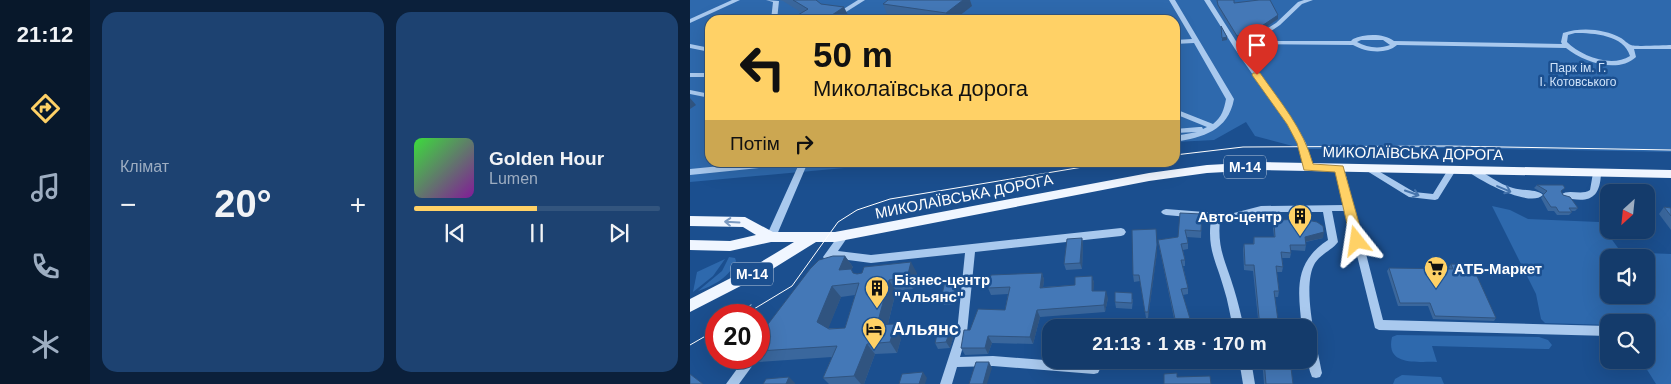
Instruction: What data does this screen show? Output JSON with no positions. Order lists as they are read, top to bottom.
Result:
{
  "streets": {
    "main road": ["МИКОЛАЇВСЬКА ДОРОГА", "М-14"]
  },
  "crossings": [
    ["МИКОЛАЇВСЬКА ДОРОГА", "М-14"]
  ],
  "parks": ["Парк ім. Г. І. Котовського"],
  "places": {
    "building": ["Авто-центр", "Бізнес-центр \"Альянс\""],
    "supermarket": ["АТБ-Маркет"],
    "hotel": ["Альянс"]
  },
  "north": "bottom left",
  "page": {
    "tabs": "21:12",
    "tile": "Клімат",
    "turn": ["50 m", "Миколаївська дорога"],
    "then": "Потім",
    "song": ["Golden Hour", "Lumen"],
    "heat": ["−", "20°", "+"],
    "limit": "20",
    "trip": "21:13 · 1 хв · 170 m"
  }
}
